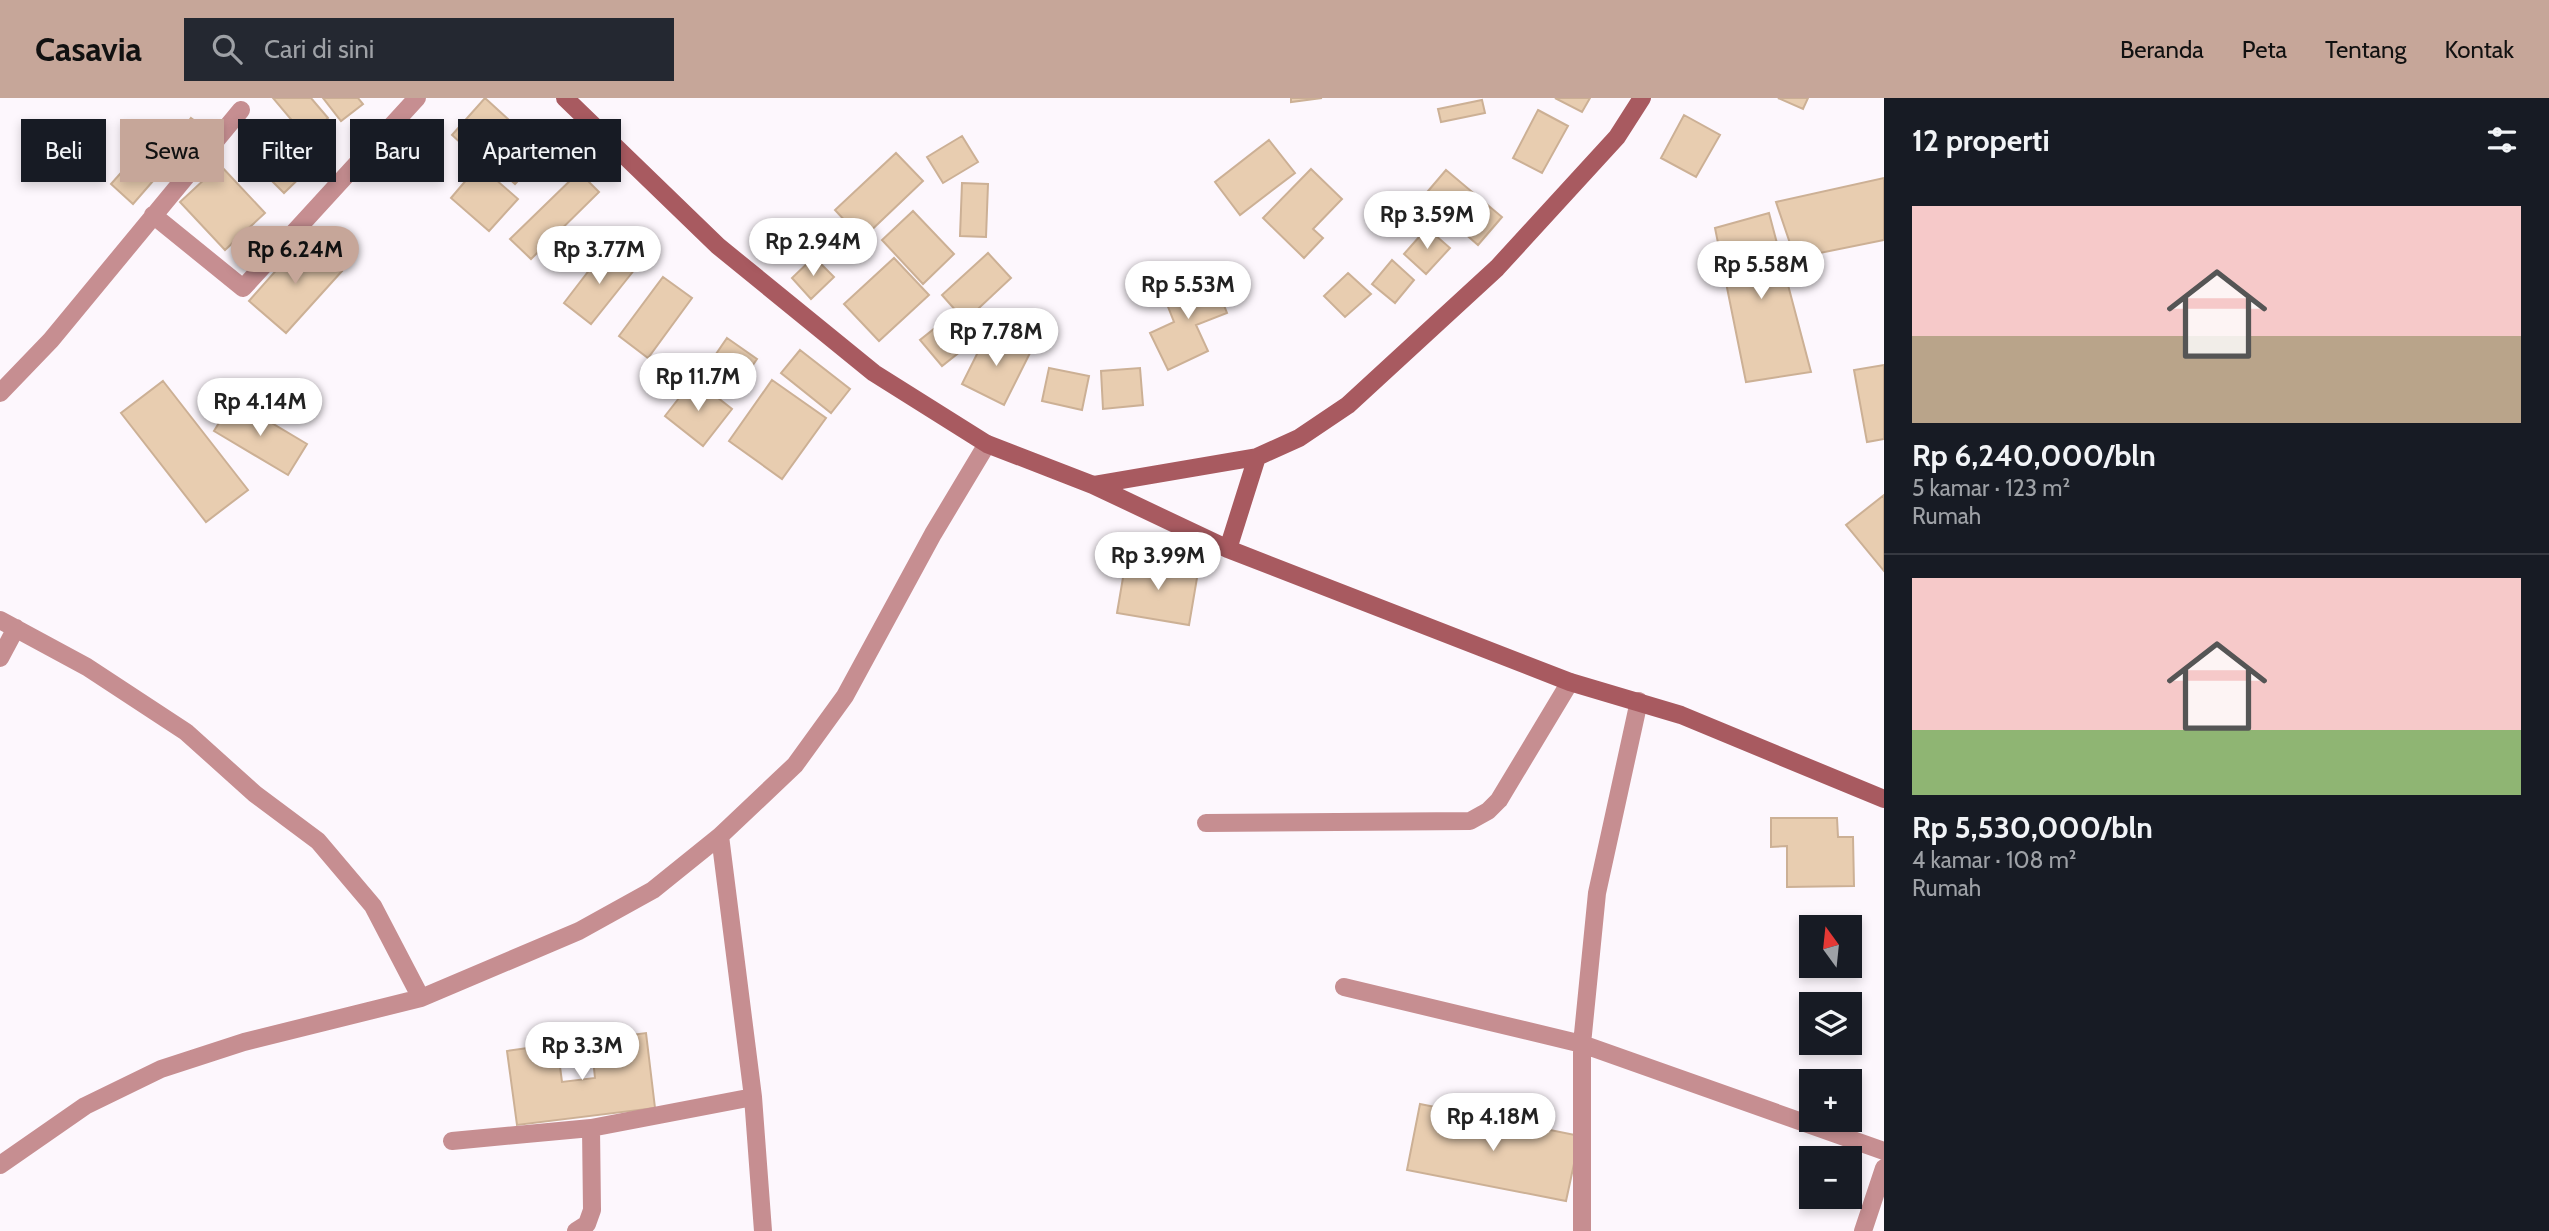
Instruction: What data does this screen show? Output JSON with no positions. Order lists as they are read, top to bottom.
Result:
{
  "north": "top",
  "page": {
    "header": "Casavia",
    "search": "Cari di sini",
    "nav": [
      "Beranda",
      "Peta",
      "Tentang",
      "Kontak"
    ],
    "heading": "12 properti",
    "chip": [
      "Beli",
      "Sewa",
      "Filter",
      "Baru",
      "Apartemen"
    ],
    "list": [
      {
        "name": "Rp 6,240,000/bln",
        "note": "5 kamar · 123 m² · Rumah"
      },
      {
        "name": "Rp 5,530,000/bln",
        "note": "4 kamar · 108 m² · Rumah"
      }
    ],
    "price": [
      "Rp 3.59M",
      "Rp 2.94M",
      "Rp 6.24M",
      "Rp 3.77M",
      "Rp 5.58M",
      "Rp 5.53M",
      "Rp 7.78M",
      "Rp 11.7M",
      "Rp 4.14M",
      "Rp 3.99M",
      "Rp 3.3M",
      "Rp 4.18M"
    ],
    "map_buttons": ["+", "−"]
  }
}
